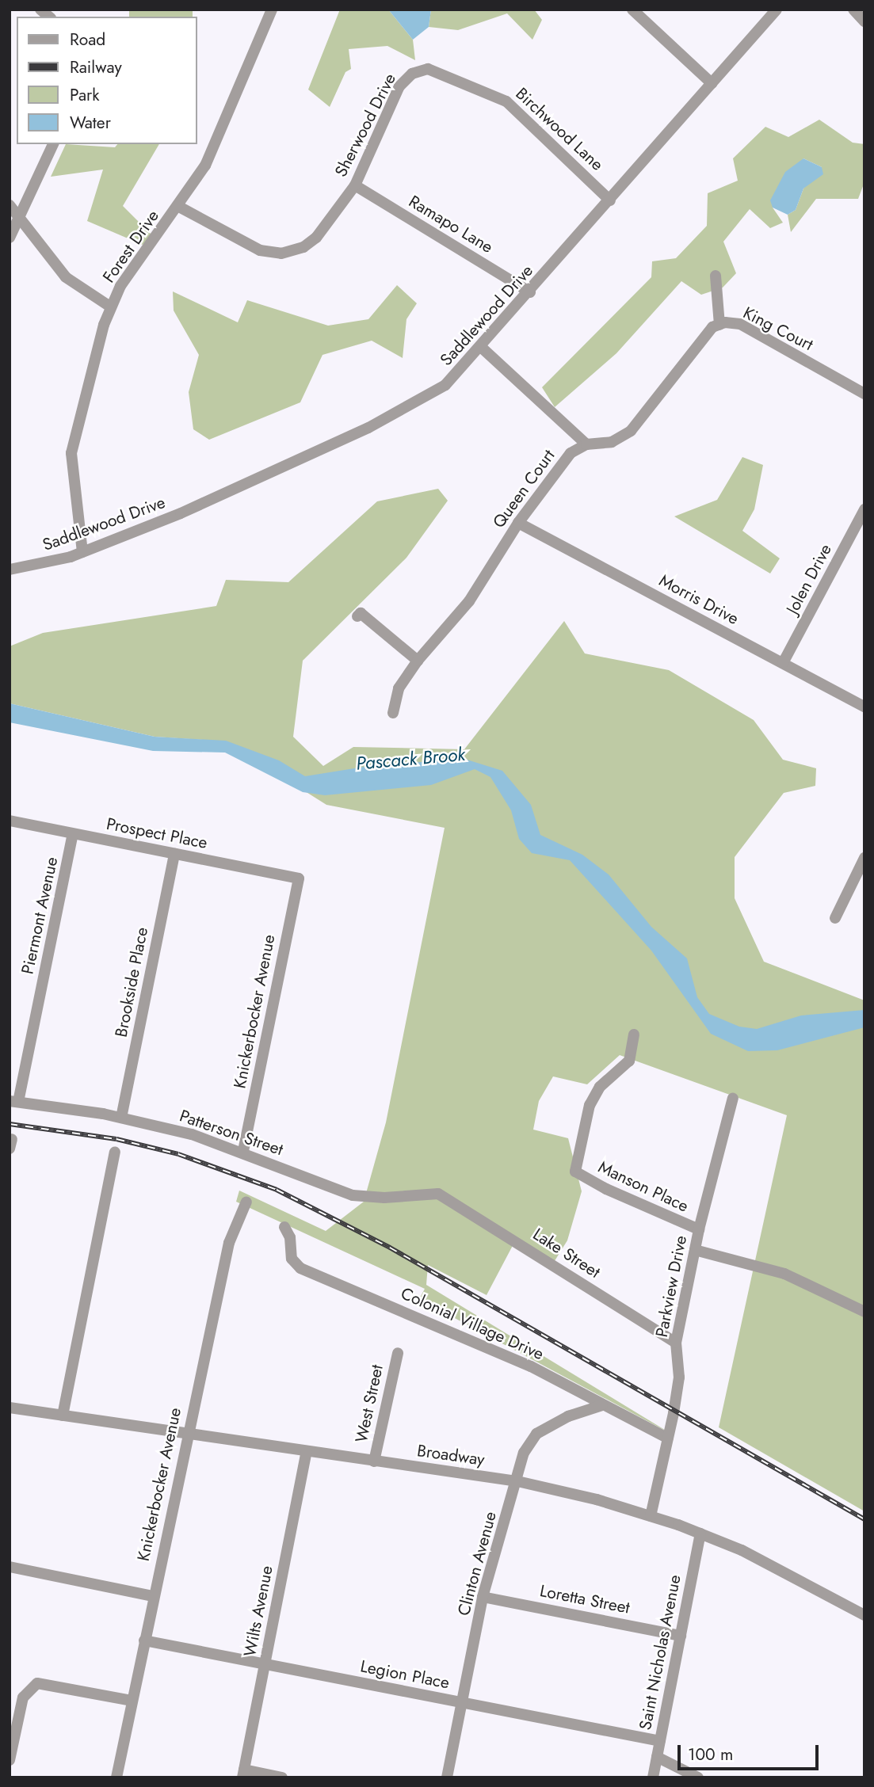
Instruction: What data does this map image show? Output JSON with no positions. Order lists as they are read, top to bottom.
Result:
{
  "streets": {
    "street": [
      "Sherwood Drive",
      "Birchwood Lane",
      "Ramapo Lane",
      "Forest Drive",
      "Saddlewood Drive",
      "King Court",
      "Queen Court",
      "Jolen Drive",
      "Morris Drive",
      "Prospect Place",
      "Piermont Avenue",
      "Brookside Place",
      "Knickerbocker Avenue",
      "Patterson Street",
      "Manson Place",
      "Lake Street",
      "Parkview Drive",
      "Colonial Village Drive",
      "West Street",
      "Broadway",
      "Clinton Avenue",
      "Loretta Street",
      "Wilts Avenue",
      "Saint Nicholas Avenue",
      "Legion Place"
    ]
  },
  "crossings": [
    ["Sherwood Drive", "Birchwood Lane"],
    ["Sherwood Drive", "Ramapo Lane"],
    ["Sherwood Drive", "Forest Drive"],
    ["Birchwood Lane", "Saddlewood Drive"],
    ["Ramapo Lane", "Saddlewood Drive"],
    ["Forest Drive", "Saddlewood Drive"],
    ["King Court", "Queen Court"],
    ["Queen Court", "Morris Drive"],
    ["Jolen Drive", "Morris Drive"],
    ["Prospect Place", "Piermont Avenue"],
    ["Prospect Place", "Brookside Place"],
    ["Prospect Place", "Knickerbocker Avenue"],
    ["Piermont Avenue", "Patterson Street"],
    ["Brookside Place", "Patterson Street"],
    ["Knickerbocker Avenue", "Patterson Street"],
    ["Knickerbocker Avenue", "Broadway"],
    ["Knickerbocker Avenue", "Legion Place"],
    ["Patterson Street", "Lake Street"],
    ["Manson Place", "Parkview Drive"],
    ["Lake Street", "Parkview Drive"],
    ["Parkview Drive", "Colonial Village Drive"],
    ["Parkview Drive", "Broadway"],
    ["Colonial Village Drive", "Clinton Avenue"],
    ["West Street", "Broadway"],
    ["Broadway", "Clinton Avenue"],
    ["Broadway", "Wilts Avenue"],
    ["Broadway", "Saint Nicholas Avenue"],
    ["Clinton Avenue", "Loretta Street"],
    ["Clinton Avenue", "Legion Place"],
    ["Loretta Street", "Saint Nicholas Avenue"],
    ["Wilts Avenue", "Legion Place"],
    ["Saint Nicholas Avenue", "Legion Place"]
  ],
  "water": ["Pascack Brook"],
  "legend": [
    "Road",
    "Railway",
    "Park",
    "Water"
  ],
  "scale_bar": "100 m"
}
